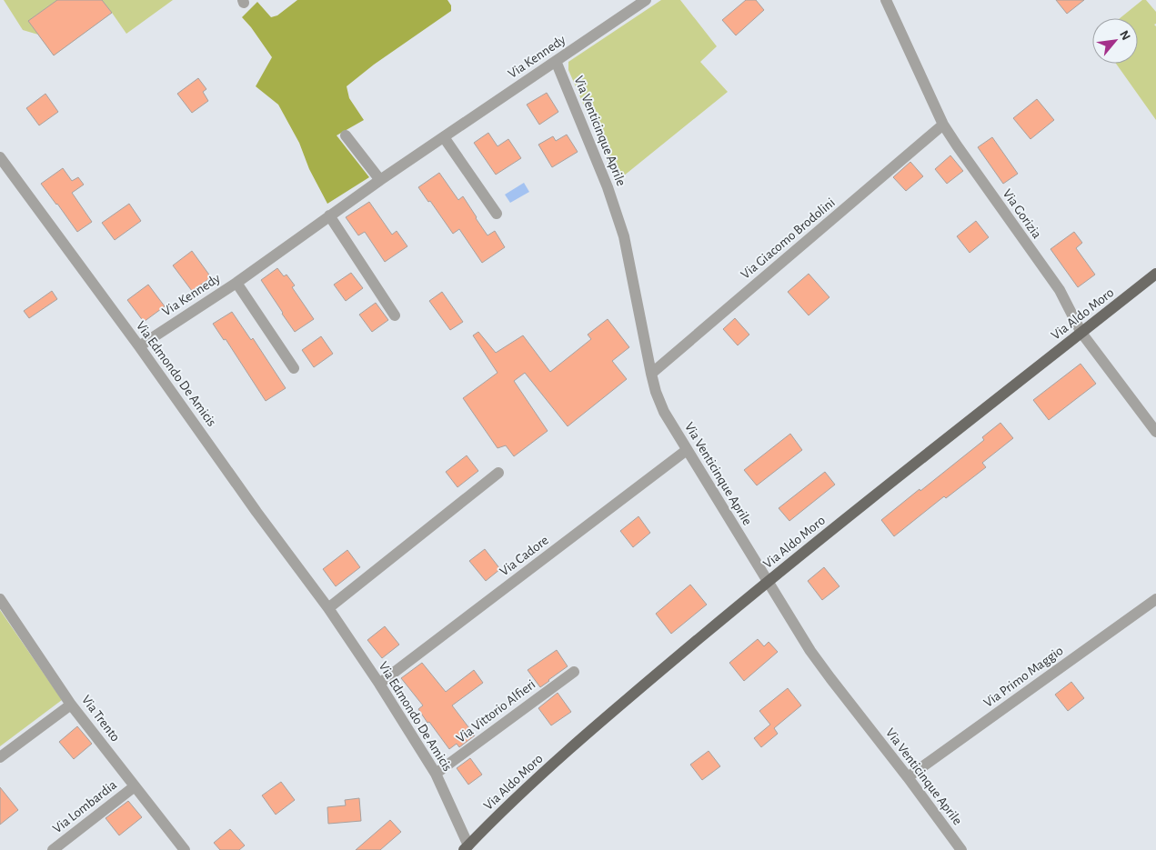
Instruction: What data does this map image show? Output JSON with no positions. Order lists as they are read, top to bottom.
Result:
{
  "streets": {
    "main road": ["Via Aldo Moro"],
    "street": [
      "Via Kennedy",
      "Via Venticinque Aprile",
      "Via Gorizia",
      "Via Giacomo Brodolini",
      "Via Edmondo De Amicis",
      "Via Cadore",
      "Via Primo Maggio",
      "Via Vittorio Alfieri",
      "Via Trento",
      "Via Lombardia"
    ]
  },
  "crossings": [
    ["Via Kennedy", "Via Venticinque Aprile"],
    ["Via Kennedy", "Via Edmondo De Amicis"],
    ["Via Venticinque Aprile", "Via Giacomo Brodolini"],
    ["Via Venticinque Aprile", "Via Aldo Moro"],
    ["Via Venticinque Aprile", "Via Cadore"],
    ["Via Venticinque Aprile", "Via Primo Maggio"],
    ["Via Gorizia", "Via Giacomo Brodolini"],
    ["Via Gorizia", "Via Aldo Moro"],
    ["Via Aldo Moro", "Via Edmondo De Amicis"],
    ["Via Edmondo De Amicis", "Via Cadore"],
    ["Via Edmondo De Amicis", "Via Vittorio Alfieri"],
    ["Via Trento", "Via Lombardia"]
  ],
  "north": "top right"
}
